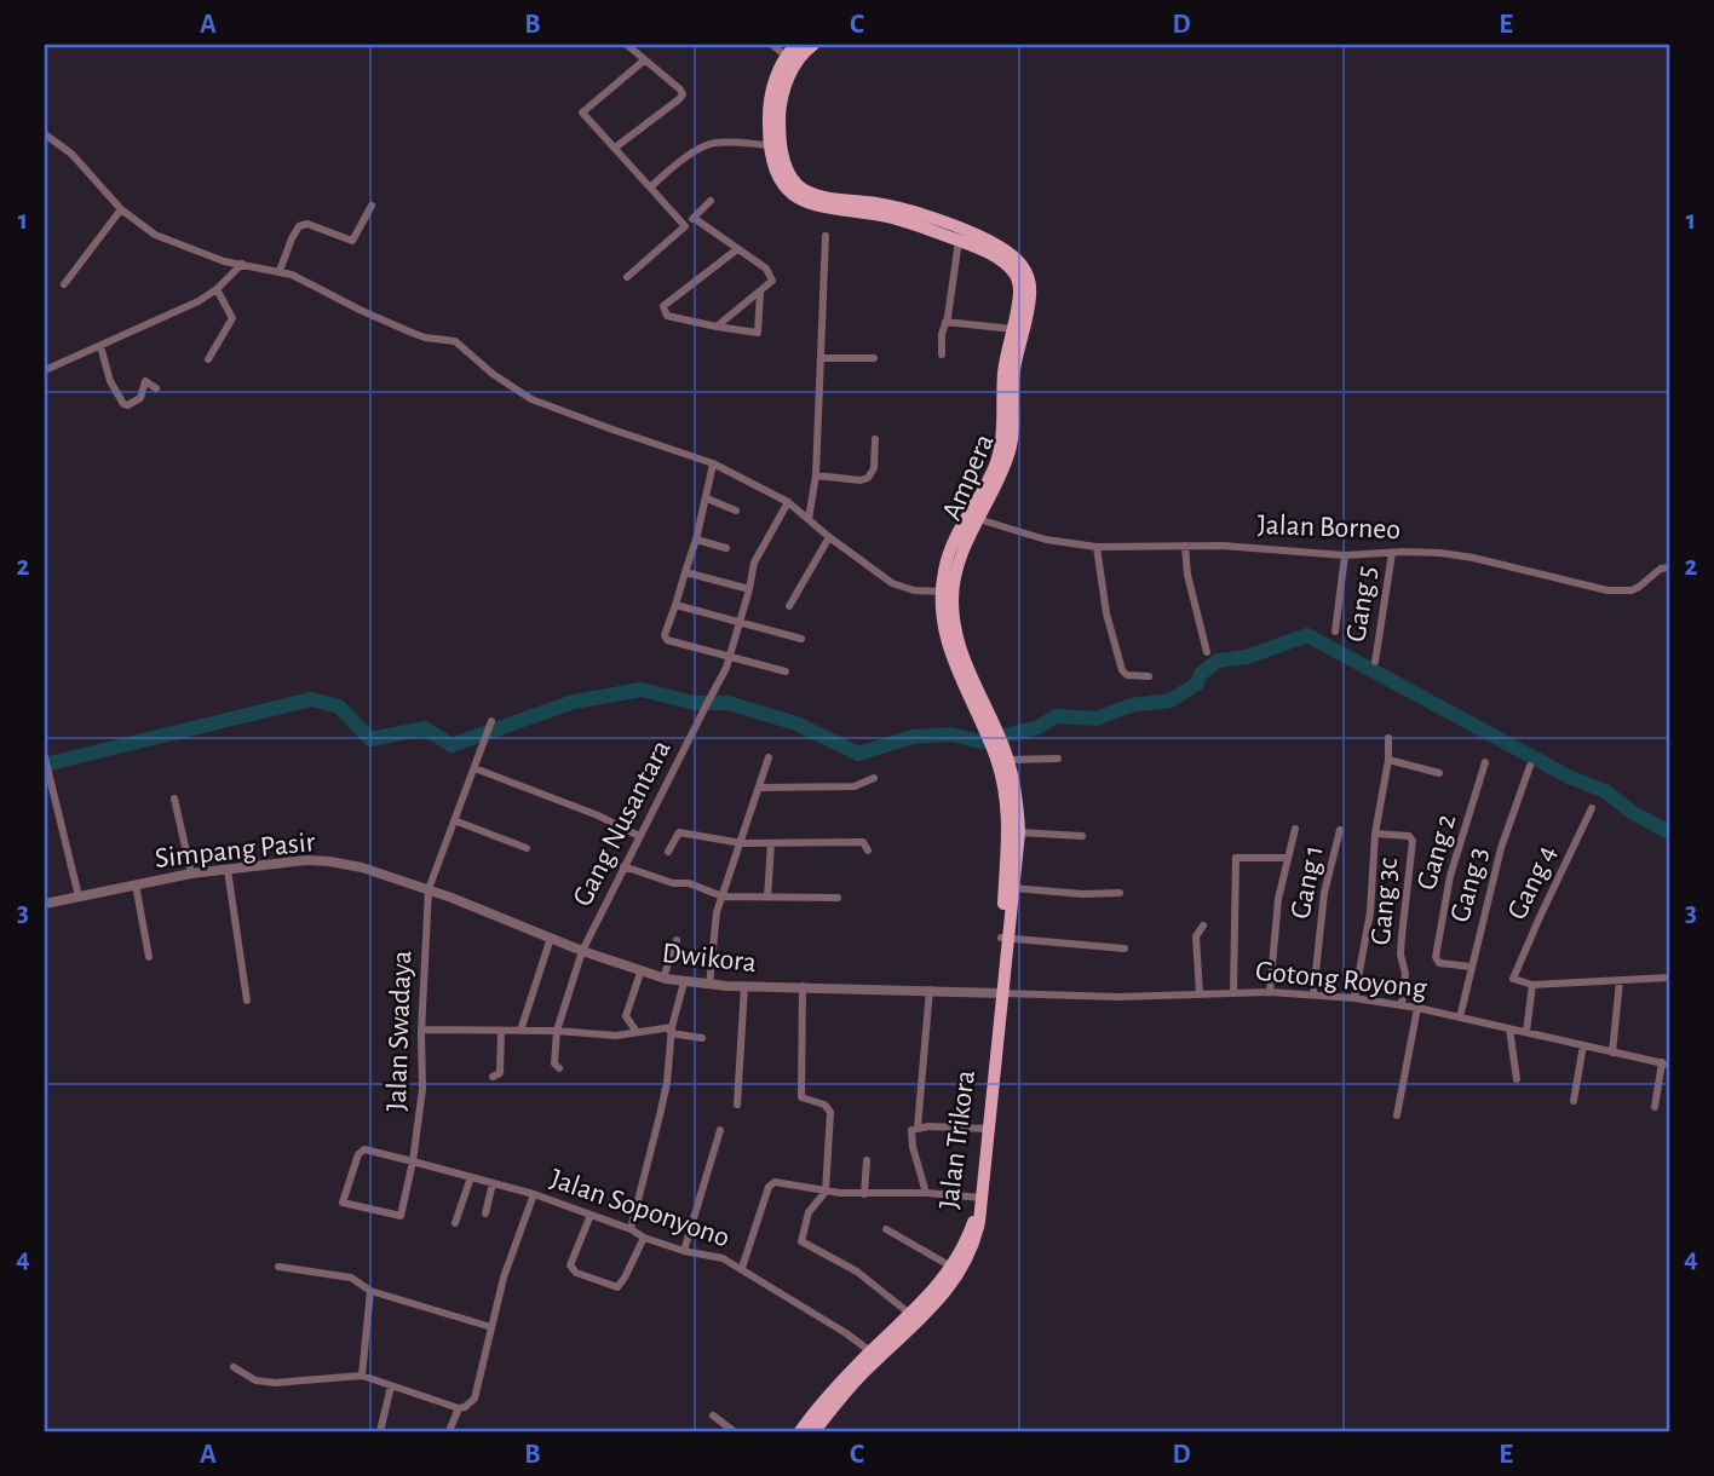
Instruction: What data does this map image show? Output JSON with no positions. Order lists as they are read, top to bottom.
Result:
{
  "streets": {
    "main road": ["Ampera", "Jalan Trikora"],
    "street": [
      "Jalan Borneo",
      "Gang 5",
      "Gang Nusantara",
      "Simpang Pasir",
      "Gang 2",
      "Gang 1",
      "Gang 4",
      "Gang 3",
      "Gang 3c",
      "Dwikora",
      "Gotong Royong",
      "Jalan Swadaya",
      "Jalan Soponyono"
    ]
  },
  "crossings": [
    ["Ampera", "Jalan Borneo"],
    ["Ampera", "Dwikora"],
    ["Ampera", "Gotong Royong"],
    ["Ampera", "Jalan Trikora"],
    ["Jalan Borneo", "Gang 5"],
    ["Gang Nusantara", "Dwikora"],
    ["Simpang Pasir", "Dwikora"],
    ["Simpang Pasir", "Jalan Swadaya"],
    ["Gang 2", "Gang 3"],
    ["Gang 1", "Gotong Royong"],
    ["Gang 3", "Gotong Royong"],
    ["Gang 3c", "Gotong Royong"],
    ["Dwikora", "Gotong Royong"],
    ["Dwikora", "Jalan Swadaya"],
    ["Dwikora", "Jalan Trikora"],
    ["Gotong Royong", "Jalan Trikora"],
    ["Jalan Swadaya", "Jalan Soponyono"],
    ["Jalan Trikora", "Jalan Soponyono"]
  ],
  "grid": {
    "columns": [
      "A",
      "B",
      "C",
      "D",
      "E"
    ],
    "rows": [
      "1",
      "2",
      "3",
      "4"
    ]
  }
}
